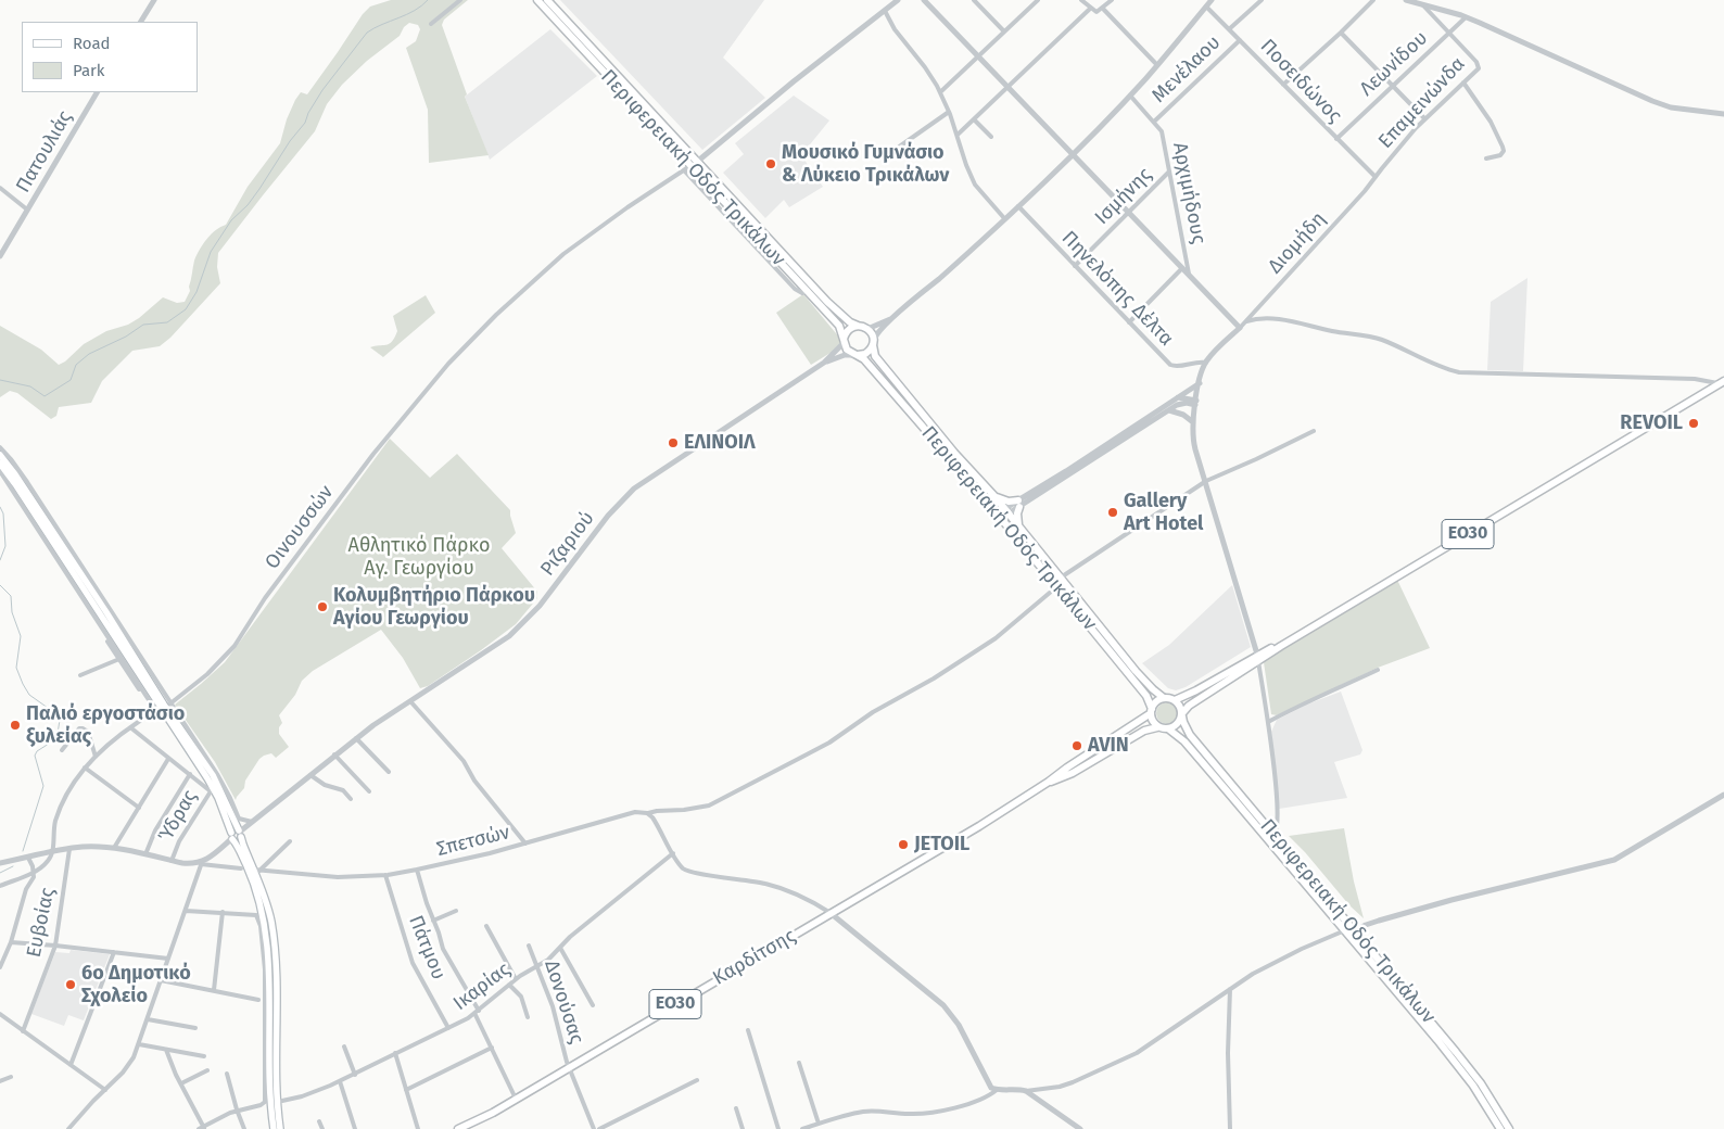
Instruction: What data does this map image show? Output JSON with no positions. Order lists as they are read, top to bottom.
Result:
{
  "streets": {
    "main road": ["Περιφερειακή Οδός Τρικάλων", "ΕΟ30", "Καρδίτσης"],
    "street": [
      "Λεωνίδου",
      "Μενέλαου",
      "Ποσειδώνος",
      "Επαμεινώνδα",
      "Πατουλιάς",
      "Αρχιμήδους",
      "Ισμήνης",
      "Διομήδη",
      "Πηνελόπης Δέλτα",
      "Οινουσσών",
      "Ριζαριού",
      "Ύδρας",
      "Σπετσών",
      "Ευβοίας",
      "Πάτμου",
      "Ικαρίας",
      "Δονούσας"
    ]
  },
  "crossings": [
    ["Λεωνίδου", "Ποσειδώνος"],
    ["Λεωνίδου", "Επαμεινώνδα"],
    ["Μενέλαου", "Ποσειδώνος"],
    ["Μενέλαου", "Αρχιμήδους"],
    ["Ποσειδώνος", "Επαμεινώνδα"],
    ["Ποσειδώνος", "Διομήδη"],
    ["Επαμεινώνδα", "Διομήδη"],
    ["Περιφερειακή Οδός Τρικάλων", "Οινουσσών"],
    ["Περιφερειακή Οδός Τρικάλων", "ΕΟ30"],
    ["Περιφερειακή Οδός Τρικάλων", "Ριζαριού"],
    ["Περιφερειακή Οδός Τρικάλων", "Σπετσών"],
    ["Περιφερειακή Οδός Τρικάλων", "Καρδίτσης"],
    ["Αρχιμήδους", "Ισμήνης"],
    ["Ισμήνης", "Πηνελόπης Δέλτα"],
    ["ΕΟ30", "Καρδίτσης"],
    ["Σπετσών", "Πάτμου"],
    ["Πάτμου", "Ικαρίας"],
    ["Καρδίτσης", "Δονούσας"],
    ["Ικαρίας", "Δονούσας"]
  ],
  "parks": ["Αθλητικό Πάρκο Αγ. Γεωργίου"],
  "places": [
    "Μουσικό Γυμνάσιο & Λύκειο Τρικάλων",
    "REVOIL",
    "ΕΛΙΝΟΙΛ",
    "Gallery Art Hotel",
    "Κολυμβητήριο Πάρκου Αγίου Γεωργίου",
    "Παλιό εργοστάσιο ξυλείας",
    "AVIN",
    "JETOIL",
    "6ο Δημοτικό Σχολείο"
  ],
  "legend": ["Road", "Park"]
}
